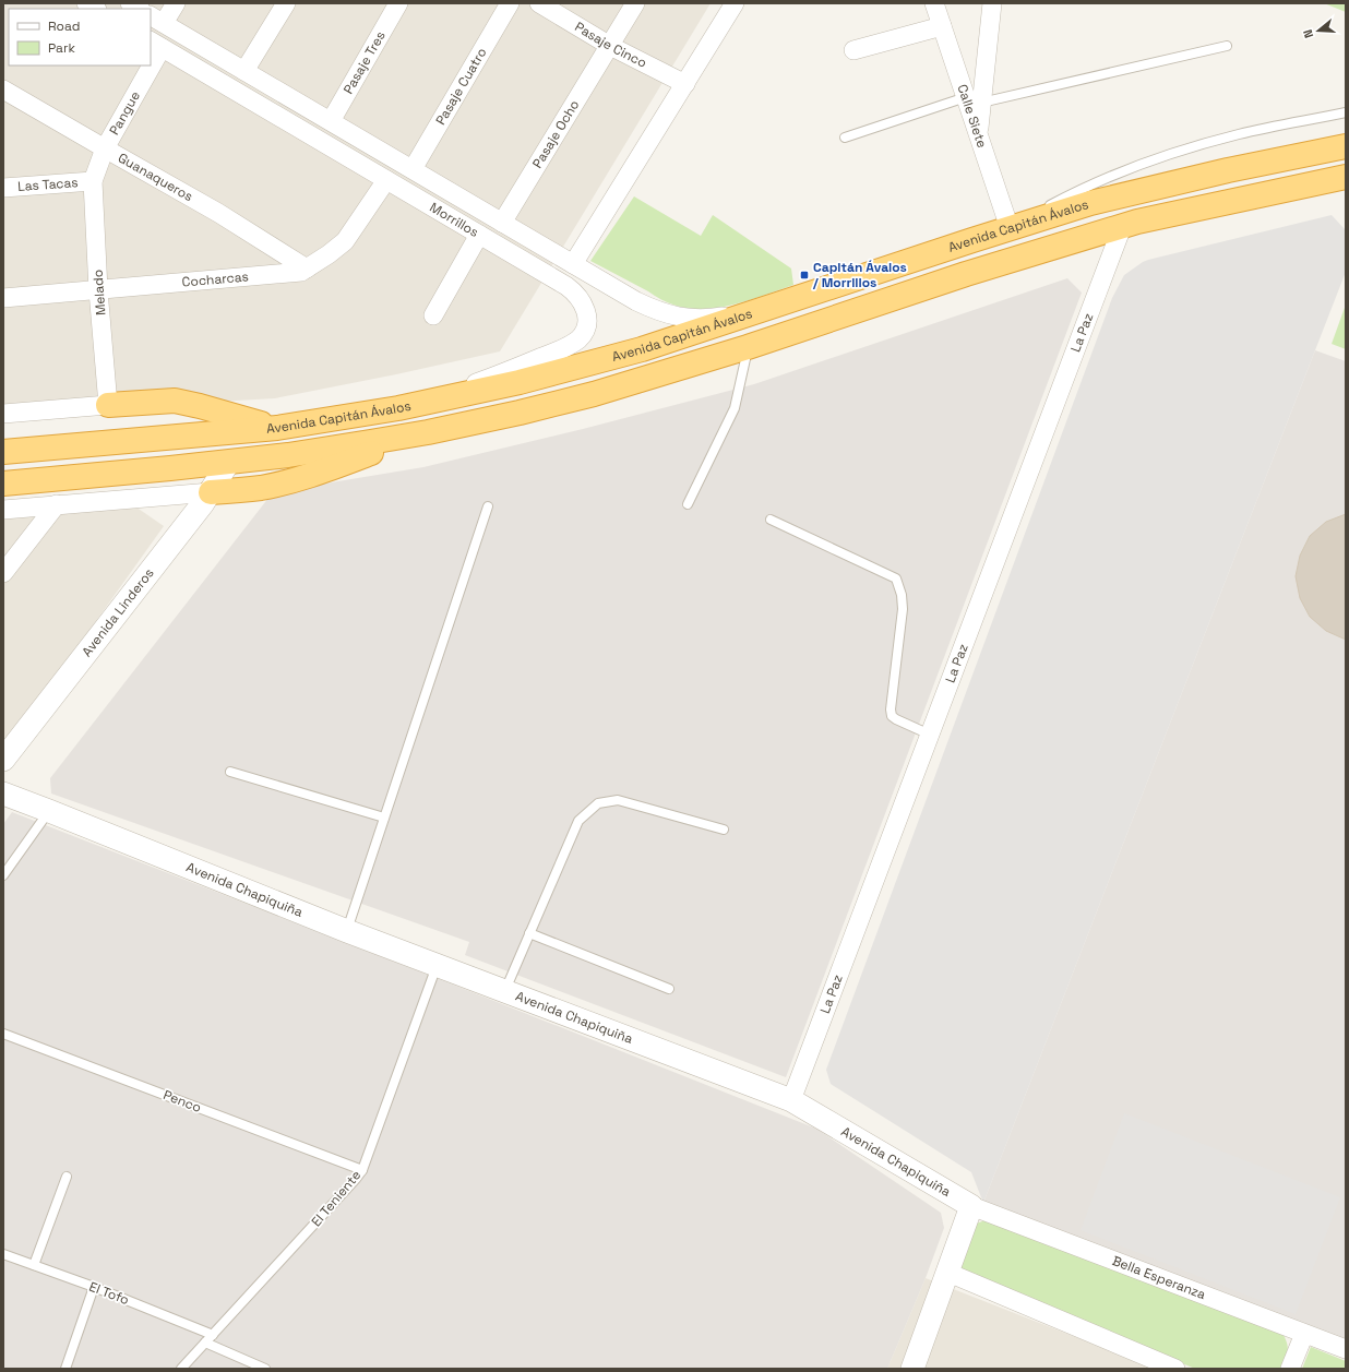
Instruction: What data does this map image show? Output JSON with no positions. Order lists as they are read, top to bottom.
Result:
{
  "streets": {
    "highway": ["Avenida Capitán Ávalos"],
    "street": [
      "Pasaje Cinco",
      "Pasaje Tres",
      "Pasaje Cuatro",
      "Pangue",
      "Calle Siete",
      "Pasaje Ocho",
      "Guanaqueros",
      "Las Tacas",
      "Morrillos",
      "Cocharcas",
      "Melado",
      "La Paz",
      "Avenida Linderos",
      "Avenida Chapiquiña",
      "Bella Esperanza"
    ],
    "lane": ["Penco", "El Teniente", "El Tofo"]
  },
  "crossings": [
    ["Pasaje Cinco", "Pasaje Ocho"],
    ["Pasaje Tres", "Morrillos"],
    ["Pasaje Cuatro", "Morrillos"],
    ["Pangue", "Guanaqueros"],
    ["Pangue", "Las Tacas"],
    ["Pangue", "Melado"],
    ["Calle Siete", "Avenida Capitán Ávalos"],
    ["Pasaje Ocho", "Morrillos"],
    ["Guanaqueros", "Cocharcas"],
    ["Las Tacas", "Melado"],
    ["Morrillos", "Avenida Capitán Ávalos"],
    ["Morrillos", "Cocharcas"],
    ["Cocharcas", "Melado"],
    ["La Paz", "Avenida Chapiquiña"],
    ["Avenida Chapiquiña", "El Teniente"],
    ["Avenida Chapiquiña", "Bella Esperanza"],
    ["Penco", "El Teniente"],
    ["El Teniente", "El Tofo"]
  ],
  "places": {
    "transit": ["Capitán Ávalos / Morrillos"]
  },
  "legend": ["Road", "Park"],
  "north": "left"
}
